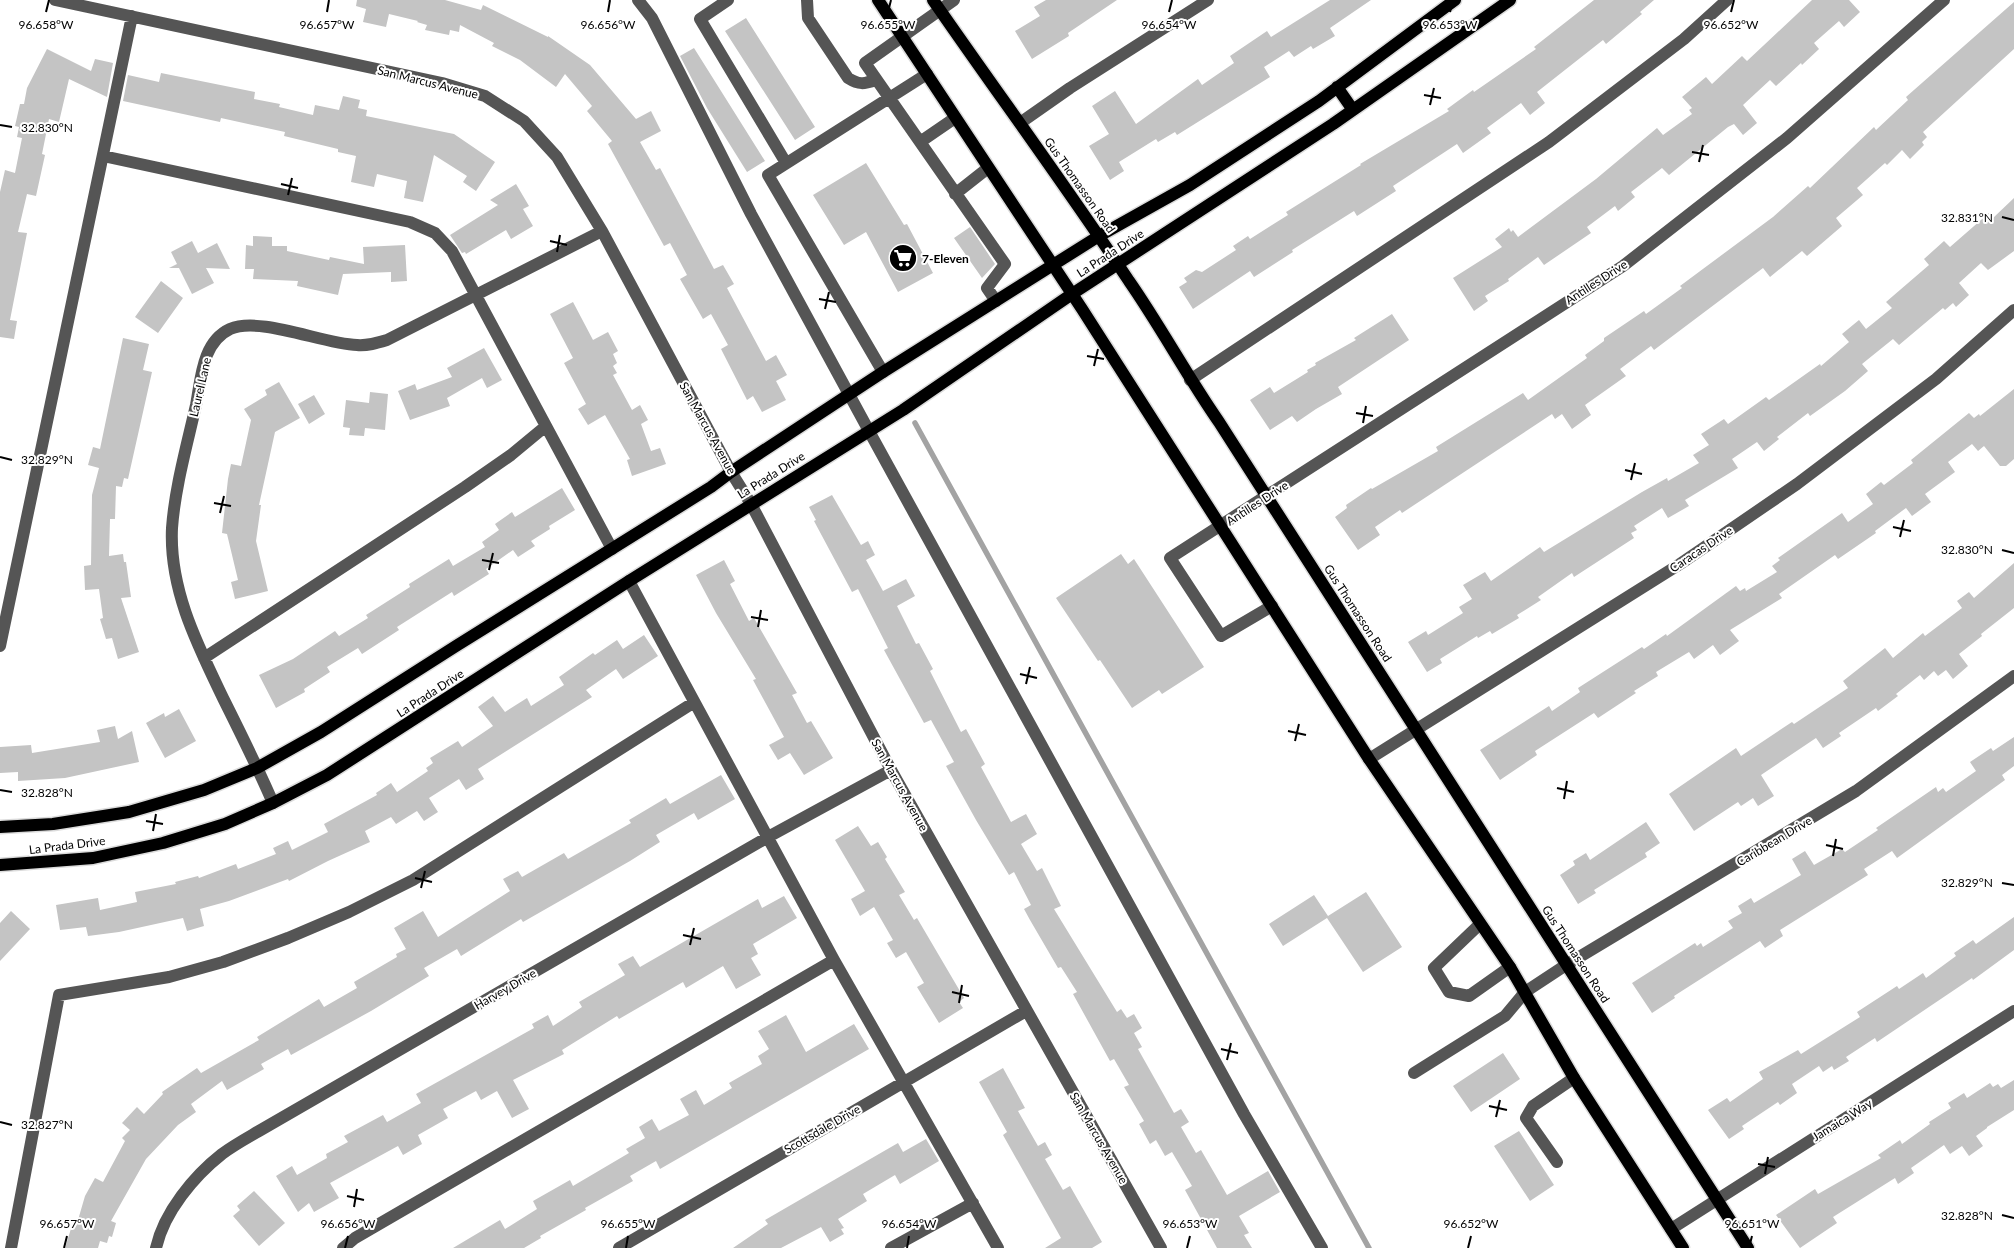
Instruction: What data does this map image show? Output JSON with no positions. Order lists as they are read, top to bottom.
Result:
{
  "streets": {
    "main road": ["Gus Thomasson Road", "La Prada Drive"],
    "street": [
      "San Marcus Avenue",
      "Antilles Drive",
      "Laurel Lane",
      "Caracas Drive",
      "Caribbean Drive",
      "Harvey Drive",
      "Jamaica Way",
      "Scottsdale Drive"
    ]
  },
  "crossings": [
    ["San Marcus Avenue", "La Prada Drive"],
    ["San Marcus Avenue", "Laurel Lane"],
    ["San Marcus Avenue", "Harvey Drive"],
    ["San Marcus Avenue", "Scottsdale Drive"],
    ["Gus Thomasson Road", "La Prada Drive"],
    ["Gus Thomasson Road", "Antilles Drive"],
    ["Gus Thomasson Road", "Caracas Drive"],
    ["Gus Thomasson Road", "Caribbean Drive"],
    ["Gus Thomasson Road", "Jamaica Way"],
    ["La Prada Drive", "Laurel Lane"]
  ],
  "places": {
    "supermarket": ["7-Eleven"]
  },
  "coordinates": [
    "96.658°W",
    "96.657°W",
    "96.656°W",
    "96.655°W",
    "96.654°W",
    "96.653°W",
    "96.652°W",
    "32.830°N",
    "32.831°N",
    "32.829°N",
    "32.828°N",
    "32.827°N",
    "96.651°W"
  ]
}
